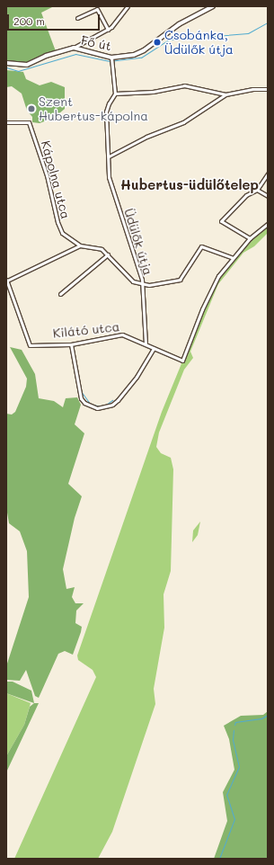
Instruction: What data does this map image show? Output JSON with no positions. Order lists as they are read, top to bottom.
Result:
{
  "streets": {
    "main road": ["Fő út"],
    "street": ["Kápolna utca", "Üdülők útja", "Kilátó utca"]
  },
  "crossings": [
    ["Kápolna utca", "Üdülők útja"],
    ["Üdülők útja", "Kilátó utca"]
  ],
  "districts": ["Hubertus-üdülőtelep"],
  "places": ["Csobánka, Üdülők útja", "Szent Hubertus-kápolna"],
  "scale_bar": "200 m"
}
